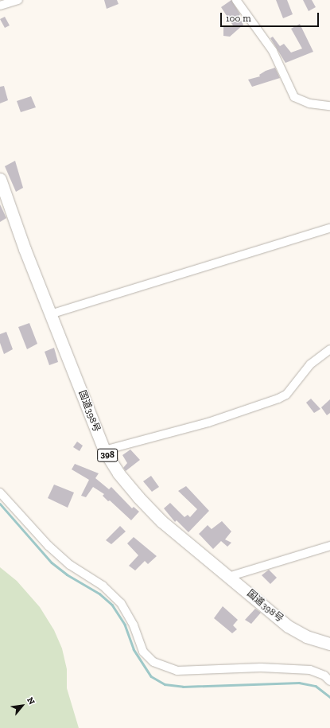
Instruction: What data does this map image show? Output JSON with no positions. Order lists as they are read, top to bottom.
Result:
{
  "streets": {
    "highway": ["国道398号", "398"]
  },
  "scale_bar": "100 m",
  "north": "top right"
}
